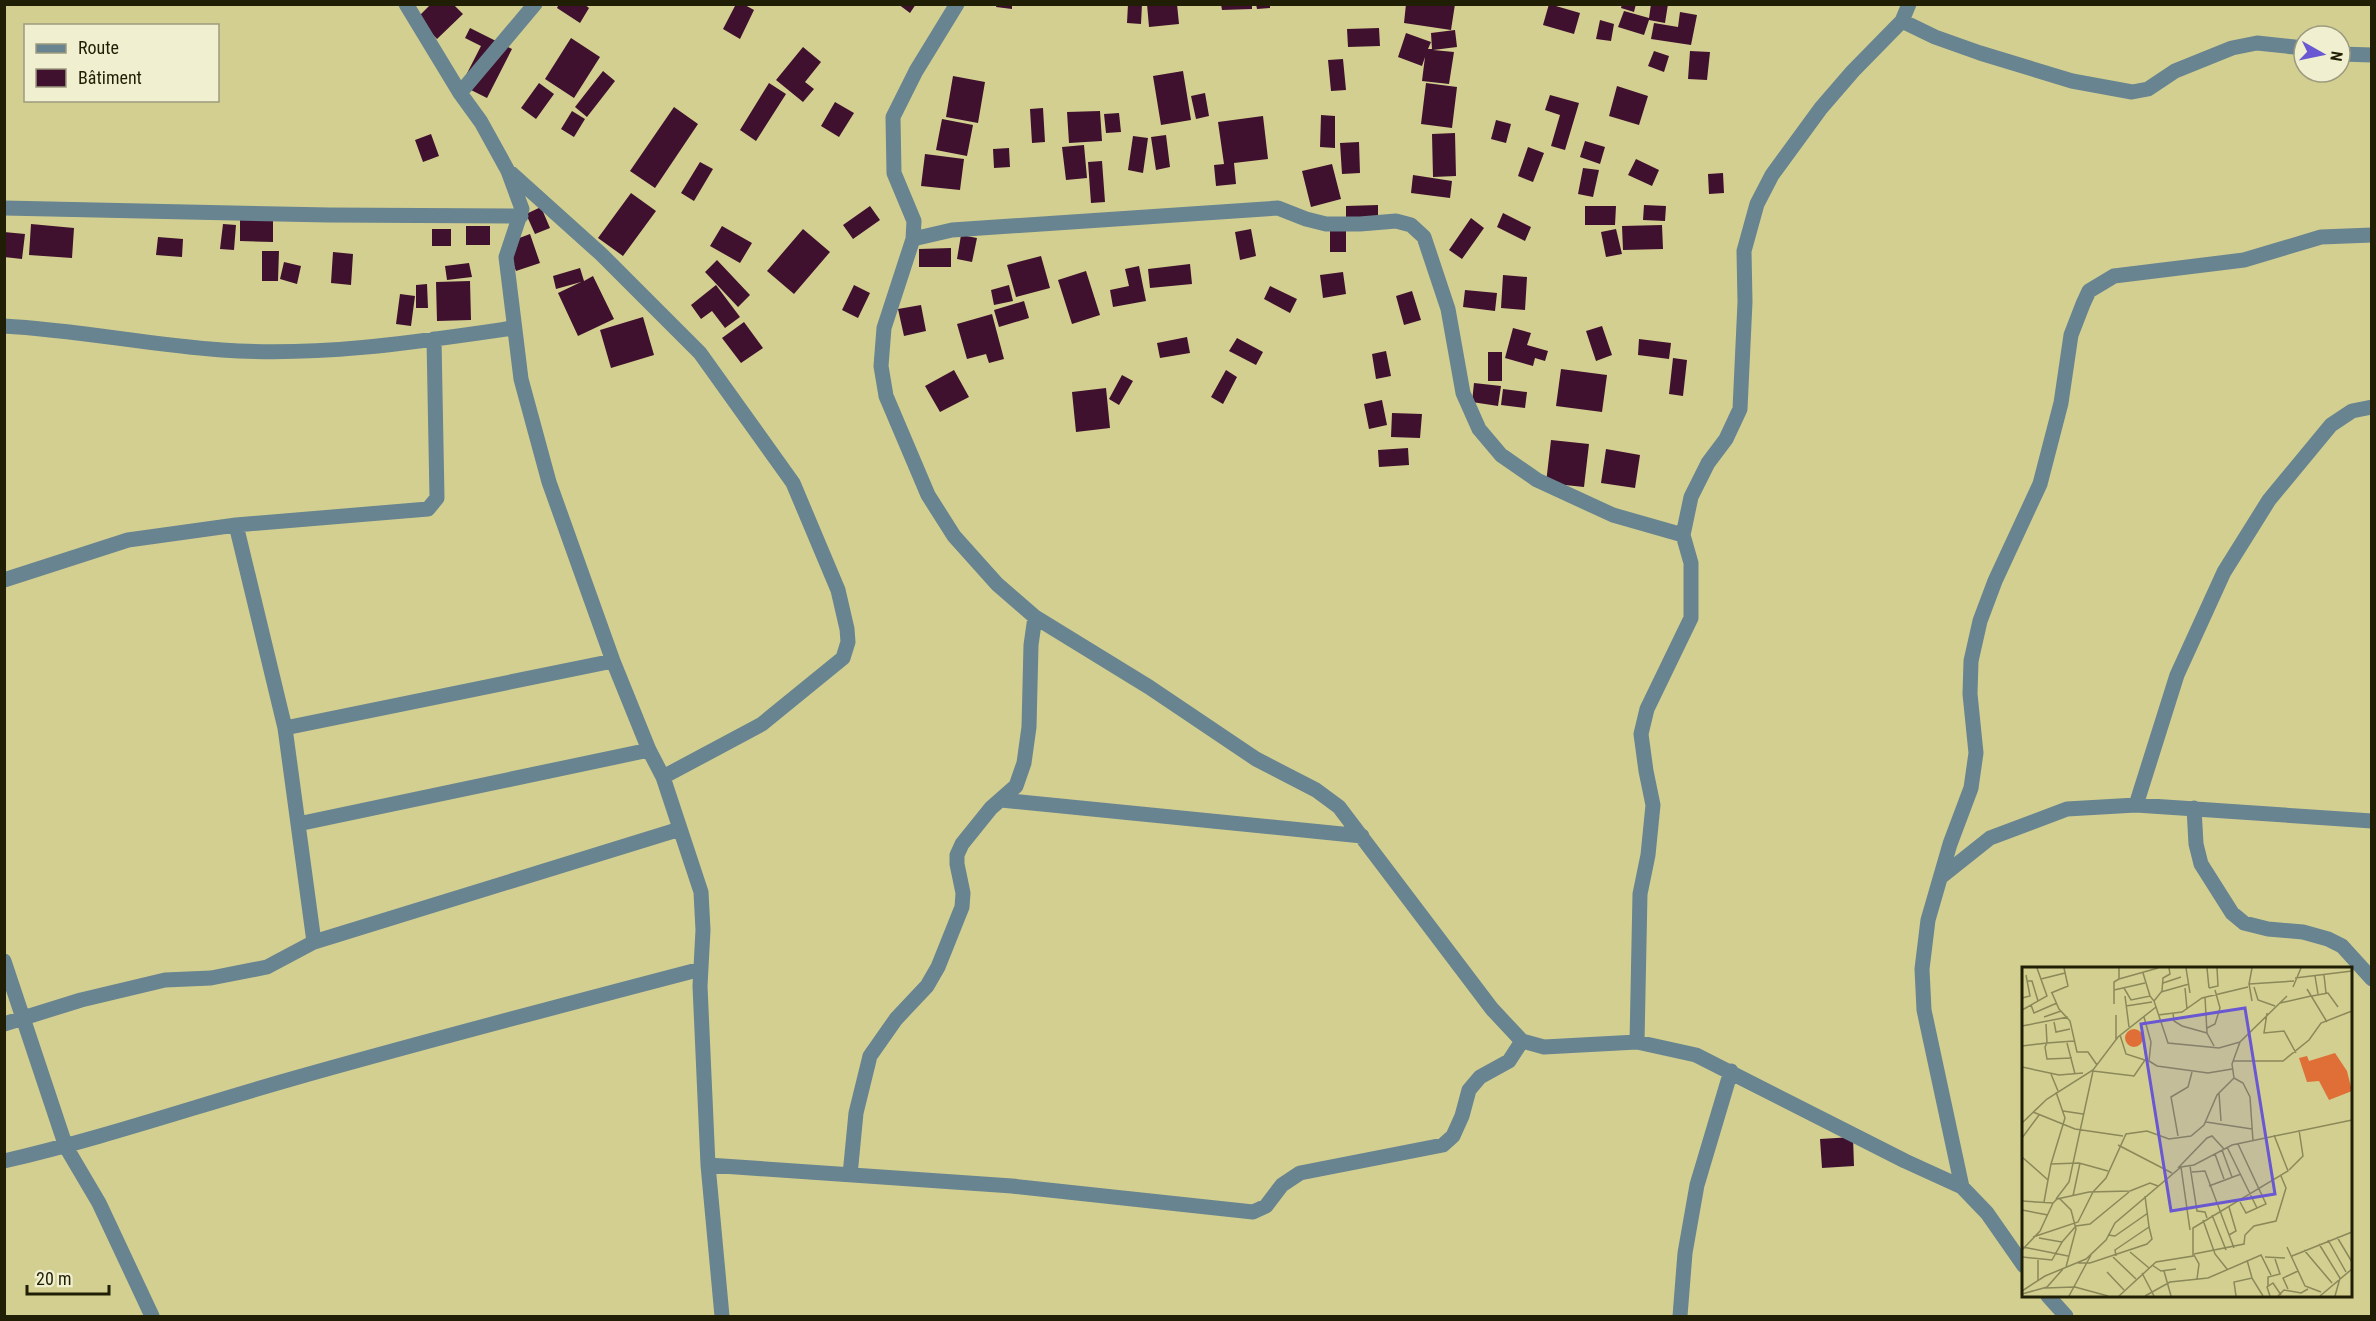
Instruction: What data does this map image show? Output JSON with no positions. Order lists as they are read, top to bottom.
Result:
{
  "legend": ["Route", "Bâtiment"],
  "scale_bar": "20 m",
  "north": "right"
}
